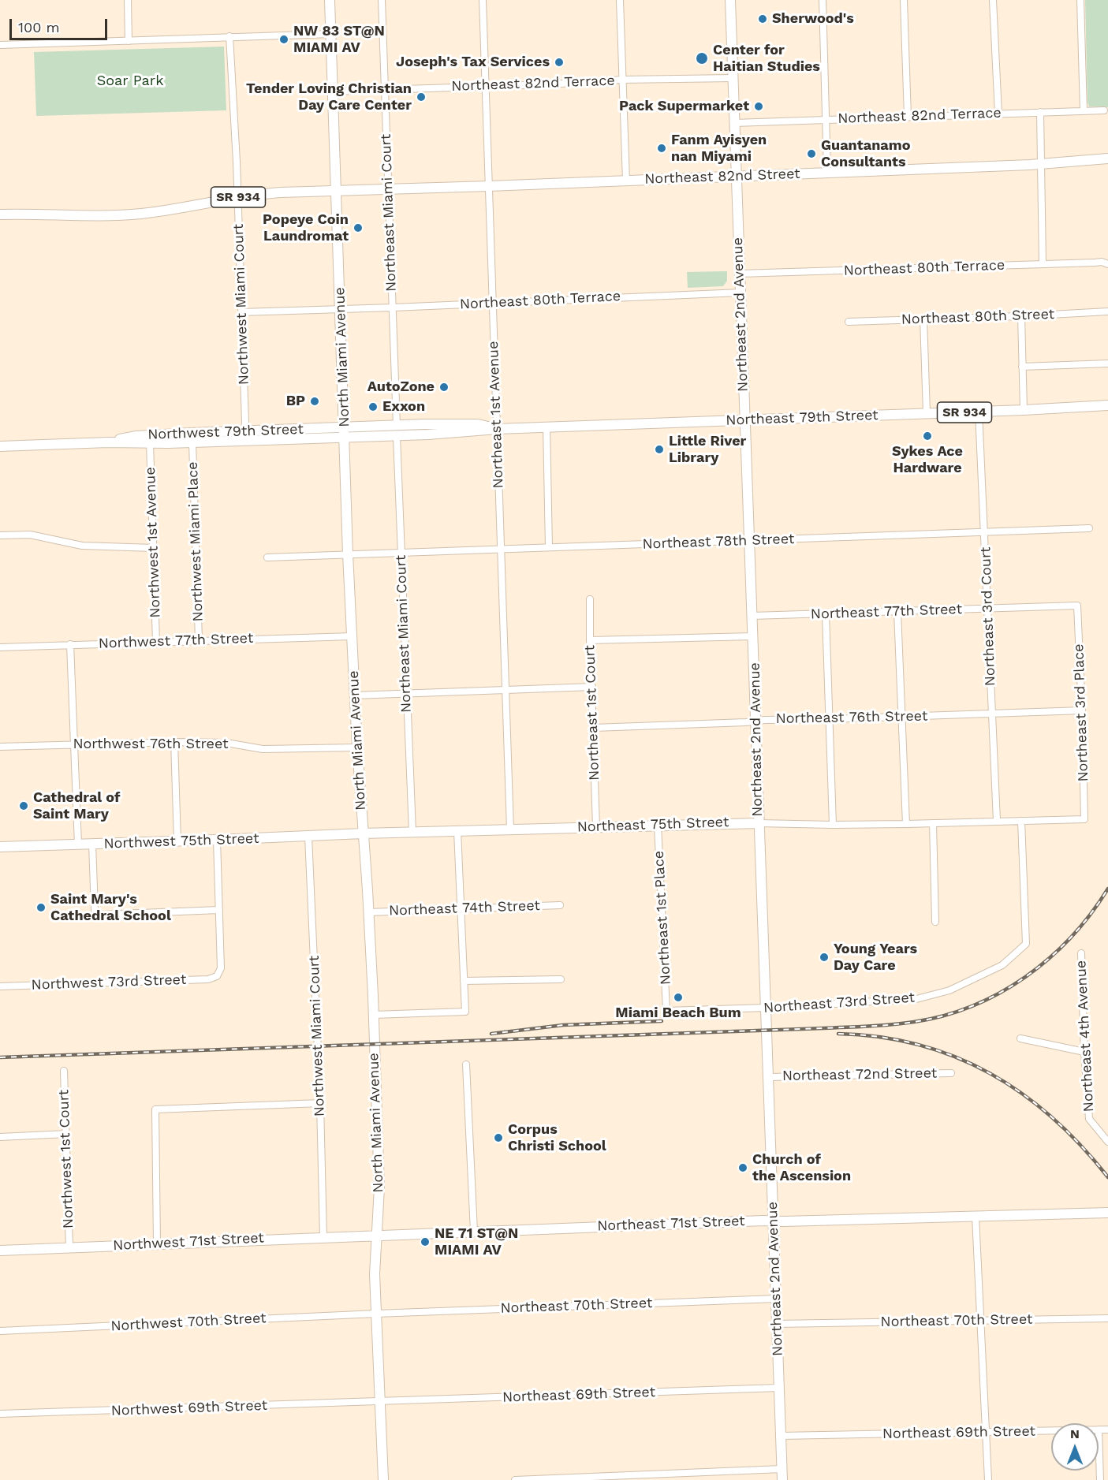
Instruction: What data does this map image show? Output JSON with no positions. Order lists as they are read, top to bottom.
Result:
{
  "streets": {
    "main road": [
      "Northeast 82nd Street",
      "SR 934",
      "Northeast 2nd Avenue",
      "North Miami Avenue",
      "Northeast 79th Street",
      "Northwest 79th Street",
      "Northeast 75th Street",
      "Northwest 75th Street",
      "Northeast 71st Street",
      "Northwest 71st Street"
    ],
    "street": [
      "Northeast 82nd Terrace",
      "Northeast Miami Court",
      "Northeast 80th Terrace",
      "Northwest Miami Court",
      "Northeast 80th Street",
      "Northeast 1st Avenue",
      "Northwest Miami Place",
      "Northeast 78th Street",
      "Northwest 1st Avenue",
      "Northeast 77th Street",
      "Northeast 3rd Court",
      "Northwest 77th Street",
      "Northeast 1st Court",
      "Northeast 3rd Place",
      "Northeast 76th Street",
      "Northwest 76th Street",
      "Northeast 74th Street",
      "Northeast 1st Place",
      "Northwest 73rd Street",
      "Northeast 73rd Street",
      "Northeast 4th Avenue",
      "Northeast 72nd Street",
      "Northwest 1st Court",
      "Northeast 70th Street",
      "Northwest 70th Street",
      "Northeast 69th Street",
      "Northwest 69th Street"
    ]
  },
  "crossings": [
    ["Northeast 82nd Terrace", "Northeast Miami Court"],
    ["Northeast 82nd Terrace", "Northeast 2nd Avenue"],
    ["Northeast 82nd Terrace", "North Miami Avenue"],
    ["Northeast 82nd Terrace", "Northeast 1st Avenue"],
    ["Northeast 82nd Street", "SR 934"],
    ["Northeast 82nd Street", "Northeast Miami Court"],
    ["Northeast 82nd Street", "Northeast 2nd Avenue"],
    ["Northeast 82nd Street", "North Miami Avenue"],
    ["Northeast 82nd Street", "Northeast 1st Avenue"],
    ["SR 934", "Northwest Miami Court"],
    ["SR 934", "North Miami Avenue"],
    ["Northeast Miami Court", "Northeast 80th Terrace"],
    ["Northeast Miami Court", "Northeast 79th Street"],
    ["Northeast Miami Court", "Northeast 78th Street"],
    ["Northeast Miami Court", "Northeast 75th Street"],
    ["Northeast 80th Terrace", "Northwest Miami Court"],
    ["Northeast 80th Terrace", "Northeast 2nd Avenue"],
    ["Northeast 80th Terrace", "North Miami Avenue"],
    ["Northeast 80th Terrace", "Northeast 1st Avenue"],
    ["Northwest Miami Court", "Northwest 79th Street"],
    ["Northwest Miami Court", "Northwest 75th Street"],
    ["Northwest Miami Court", "Northwest 71st Street"],
    ["Northeast 2nd Avenue", "Northeast 79th Street"],
    ["Northeast 2nd Avenue", "Northeast 78th Street"],
    ["Northeast 2nd Avenue", "Northeast 77th Street"],
    ["Northeast 2nd Avenue", "Northeast 76th Street"],
    ["Northeast 2nd Avenue", "Northeast 75th Street"],
    ["Northeast 2nd Avenue", "Northeast 73rd Street"],
    ["Northeast 2nd Avenue", "Northeast 72nd Street"],
    ["Northeast 2nd Avenue", "Northeast 71st Street"],
    ["Northeast 2nd Avenue", "Northeast 70th Street"],
    ["Northeast 2nd Avenue", "Northeast 69th Street"],
    ["North Miami Avenue", "Northeast 79th Street"],
    ["North Miami Avenue", "Northwest 79th Street"],
    ["North Miami Avenue", "Northeast 78th Street"],
    ["North Miami Avenue", "Northwest 77th Street"],
    ["North Miami Avenue", "Northwest 76th Street"],
    ["North Miami Avenue", "Northeast 75th Street"],
    ["North Miami Avenue", "Northwest 75th Street"],
    ["North Miami Avenue", "Northeast 74th Street"],
    ["North Miami Avenue", "Northeast 71st Street"],
    ["North Miami Avenue", "Northwest 71st Street"],
    ["North Miami Avenue", "Northeast 70th Street"],
    ["North Miami Avenue", "Northwest 70th Street"],
    ["North Miami Avenue", "Northeast 69th Street"],
    ["North Miami Avenue", "Northwest 69th Street"],
    ["Northeast 1st Avenue", "Northeast 79th Street"],
    ["Northeast 1st Avenue", "Northeast 78th Street"],
    ["Northeast 1st Avenue", "Northeast 75th Street"],
    ["Northeast 79th Street", "Northwest 79th Street"],
    ["Northeast 79th Street", "Northeast 3rd Court"],
    ["Northwest 79th Street", "Northwest Miami Place"],
    ["Northwest 79th Street", "Northwest 1st Avenue"],
    ["Northwest Miami Place", "Northwest 77th Street"],
    ["Northeast 78th Street", "Northeast 3rd Court"],
    ["Northwest 1st Avenue", "Northwest 77th Street"],
    ["Northeast 77th Street", "Northeast 3rd Court"],
    ["Northeast 77th Street", "Northeast 3rd Place"],
    ["Northeast 3rd Court", "Northeast 76th Street"],
    ["Northeast 3rd Court", "Northeast 75th Street"],
    ["Northeast 1st Court", "Northeast 76th Street"],
    ["Northeast 1st Court", "Northeast 75th Street"],
    ["Northeast 3rd Place", "Northeast 76th Street"],
    ["Northeast 3rd Place", "Northeast 75th Street"],
    ["Northeast 75th Street", "Northwest 75th Street"],
    ["Northeast 75th Street", "Northeast 1st Place"],
    ["Northeast 75th Street", "Northeast 73rd Street"],
    ["Northeast 1st Place", "Northeast 73rd Street"],
    ["Northwest 1st Court", "Northwest 71st Street"],
    ["Northeast 71st Street", "Northwest 71st Street"],
    ["Northeast 70th Street", "Northwest 70th Street"],
    ["Northeast 69th Street", "Northwest 69th Street"]
  ],
  "parks": ["Soar Park"],
  "places": [
    "Sherwood's",
    "NW 83 ST@N MIAMI AV",
    "Center for Haitian Studies",
    "Joseph's Tax Services",
    "Tender Loving Christian Day Care Center",
    "Pack Supermarket",
    "Fanm Ayisyen nan Miyami",
    "Guantanamo Consultants",
    "Popeye Coin Laundromat",
    "AutoZone",
    "BP",
    "Exxon",
    "Sykes Ace Hardware",
    "Little River Library",
    "Cathedral of Saint Mary",
    "Saint Mary's Cathedral School",
    "Young Years Day Care",
    "Miami Beach Bum",
    "Corpus Christi School",
    "Church of the Ascension",
    "NE 71 ST@N MIAMI AV"
  ],
  "scale_bar": "100 m",
  "north": "top"
}
